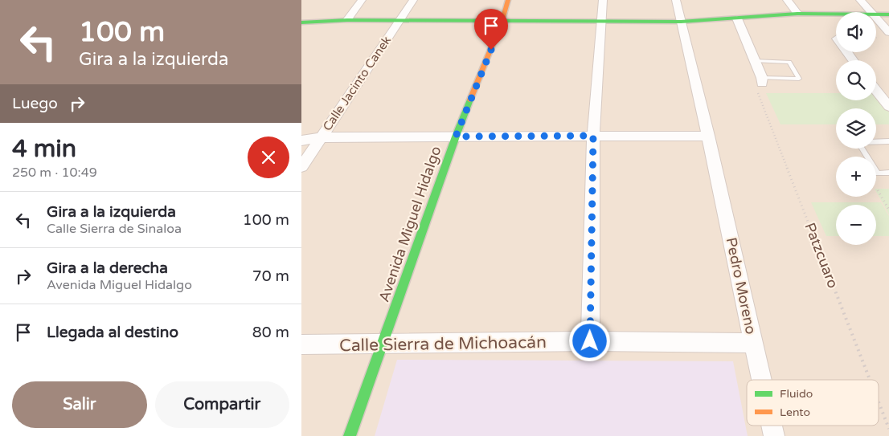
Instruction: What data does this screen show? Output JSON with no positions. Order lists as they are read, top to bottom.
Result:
{
  "streets": {
    "street": [
      "Calle Jacinto Canek",
      "Avenida Miguel Hidalgo",
      "Pedro Moreno",
      "Calle Sierra de Michoacán"
    ],
    "path": ["Patzcuaro"]
  },
  "crossings": [
    ["Avenida Miguel Hidalgo", "Calle Sierra de Michoacán"],
    ["Pedro Moreno", "Calle Sierra de Michoacán"]
  ],
  "legend": ["Fluido", "Lento"],
  "page": {
    "turn": ["100 m", "Gira a la izquierda"],
    "map_buttons": ["+", "−"],
    "then": "Luego",
    "heading": ["4 min", "250 m · 10:49"],
    "list": [
      {
        "name": "Gira a la izquierda",
        "note": "Calle Sierra de Sinaloa",
        "value": "100 m"
      },
      {
        "name": "Gira a la derecha",
        "note": "Avenida Miguel Hidalgo",
        "value": "70 m"
      },
      {
        "name": "Llegada al destino",
        "value": "80 m"
      }
    ],
    "buttons": ["Salir", "Compartir"]
  }
}
